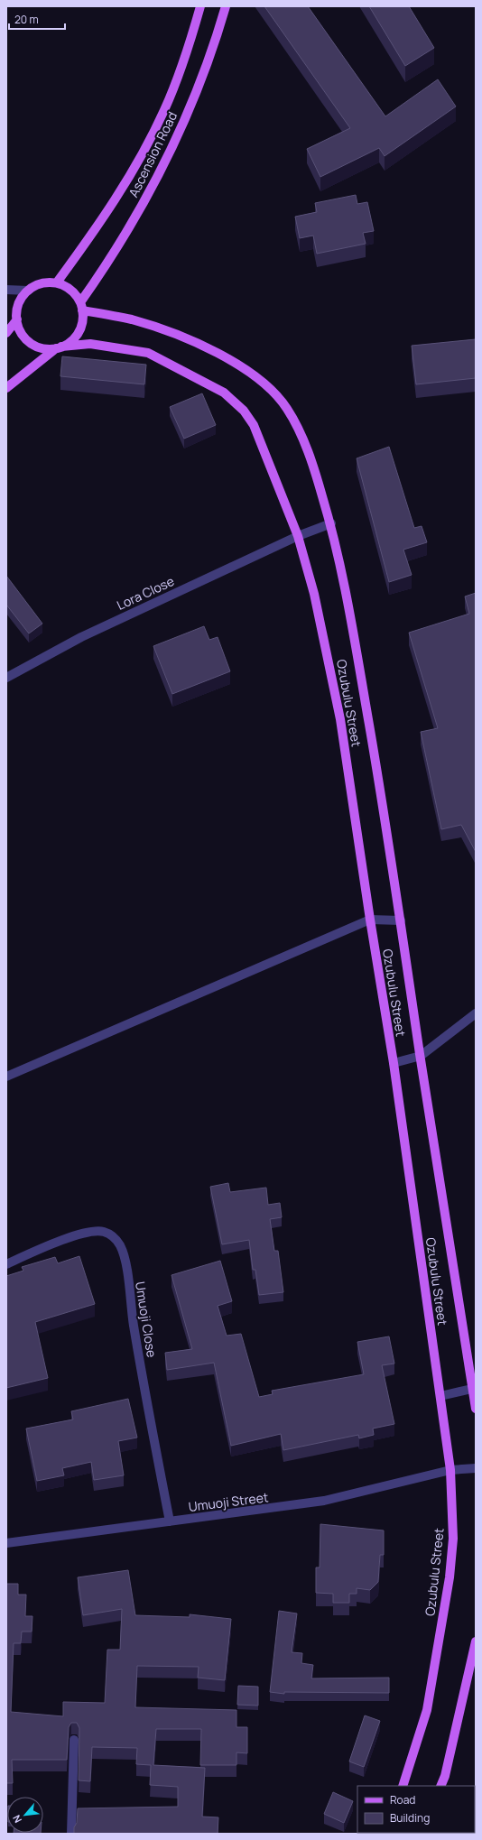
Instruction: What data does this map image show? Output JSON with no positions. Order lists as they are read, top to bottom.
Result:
{
  "streets": {
    "main road": ["Ascension Road", "Ozubulu Street"],
    "street": ["Lora Close", "Umuoji Close", "Umuoji Street"]
  },
  "crossings": [
    ["Ascension Road", "Ozubulu Street"],
    ["Lora Close", "Ozubulu Street"],
    ["Ozubulu Street", "Umuoji Street"],
    ["Umuoji Close", "Umuoji Street"]
  ],
  "legend": ["Road", "Building"],
  "scale_bar": "20 m",
  "north": "bottom left"
}
